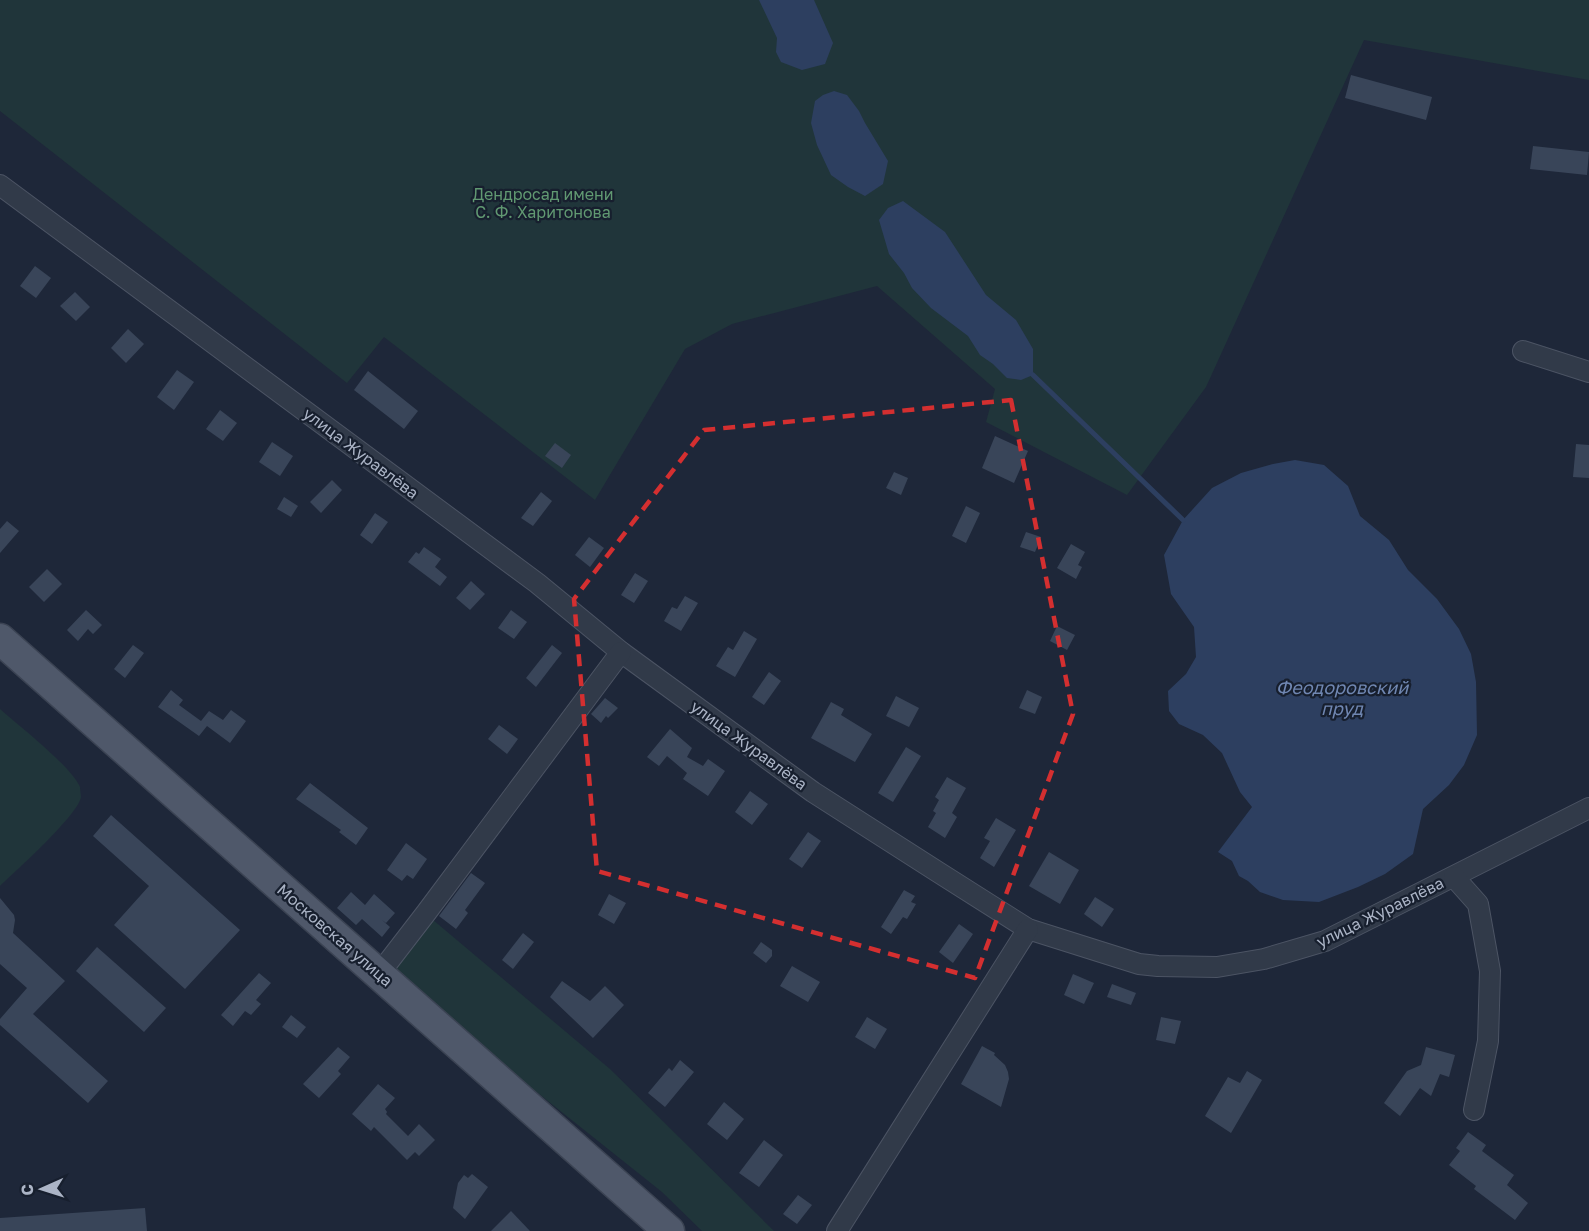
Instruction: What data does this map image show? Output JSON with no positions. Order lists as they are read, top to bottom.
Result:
{
  "streets": {
    "main road": ["Московская улица"],
    "street": ["улица Журавлёва"]
  },
  "water": ["Феодоровский пруд"],
  "parks": ["Дендросад имени С. Ф. Харитонова"],
  "north": "left"
}
